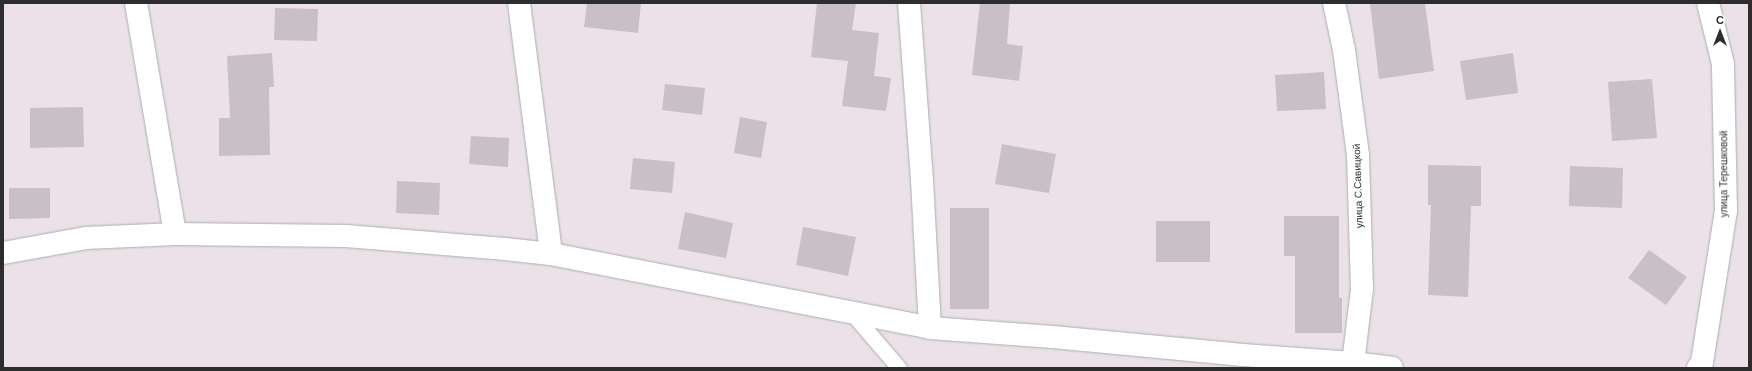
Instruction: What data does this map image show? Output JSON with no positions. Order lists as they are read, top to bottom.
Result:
{
  "streets": {
    "street": ["улица Терешковой", "улица С.Савицкой"]
  },
  "north": "top"
}
